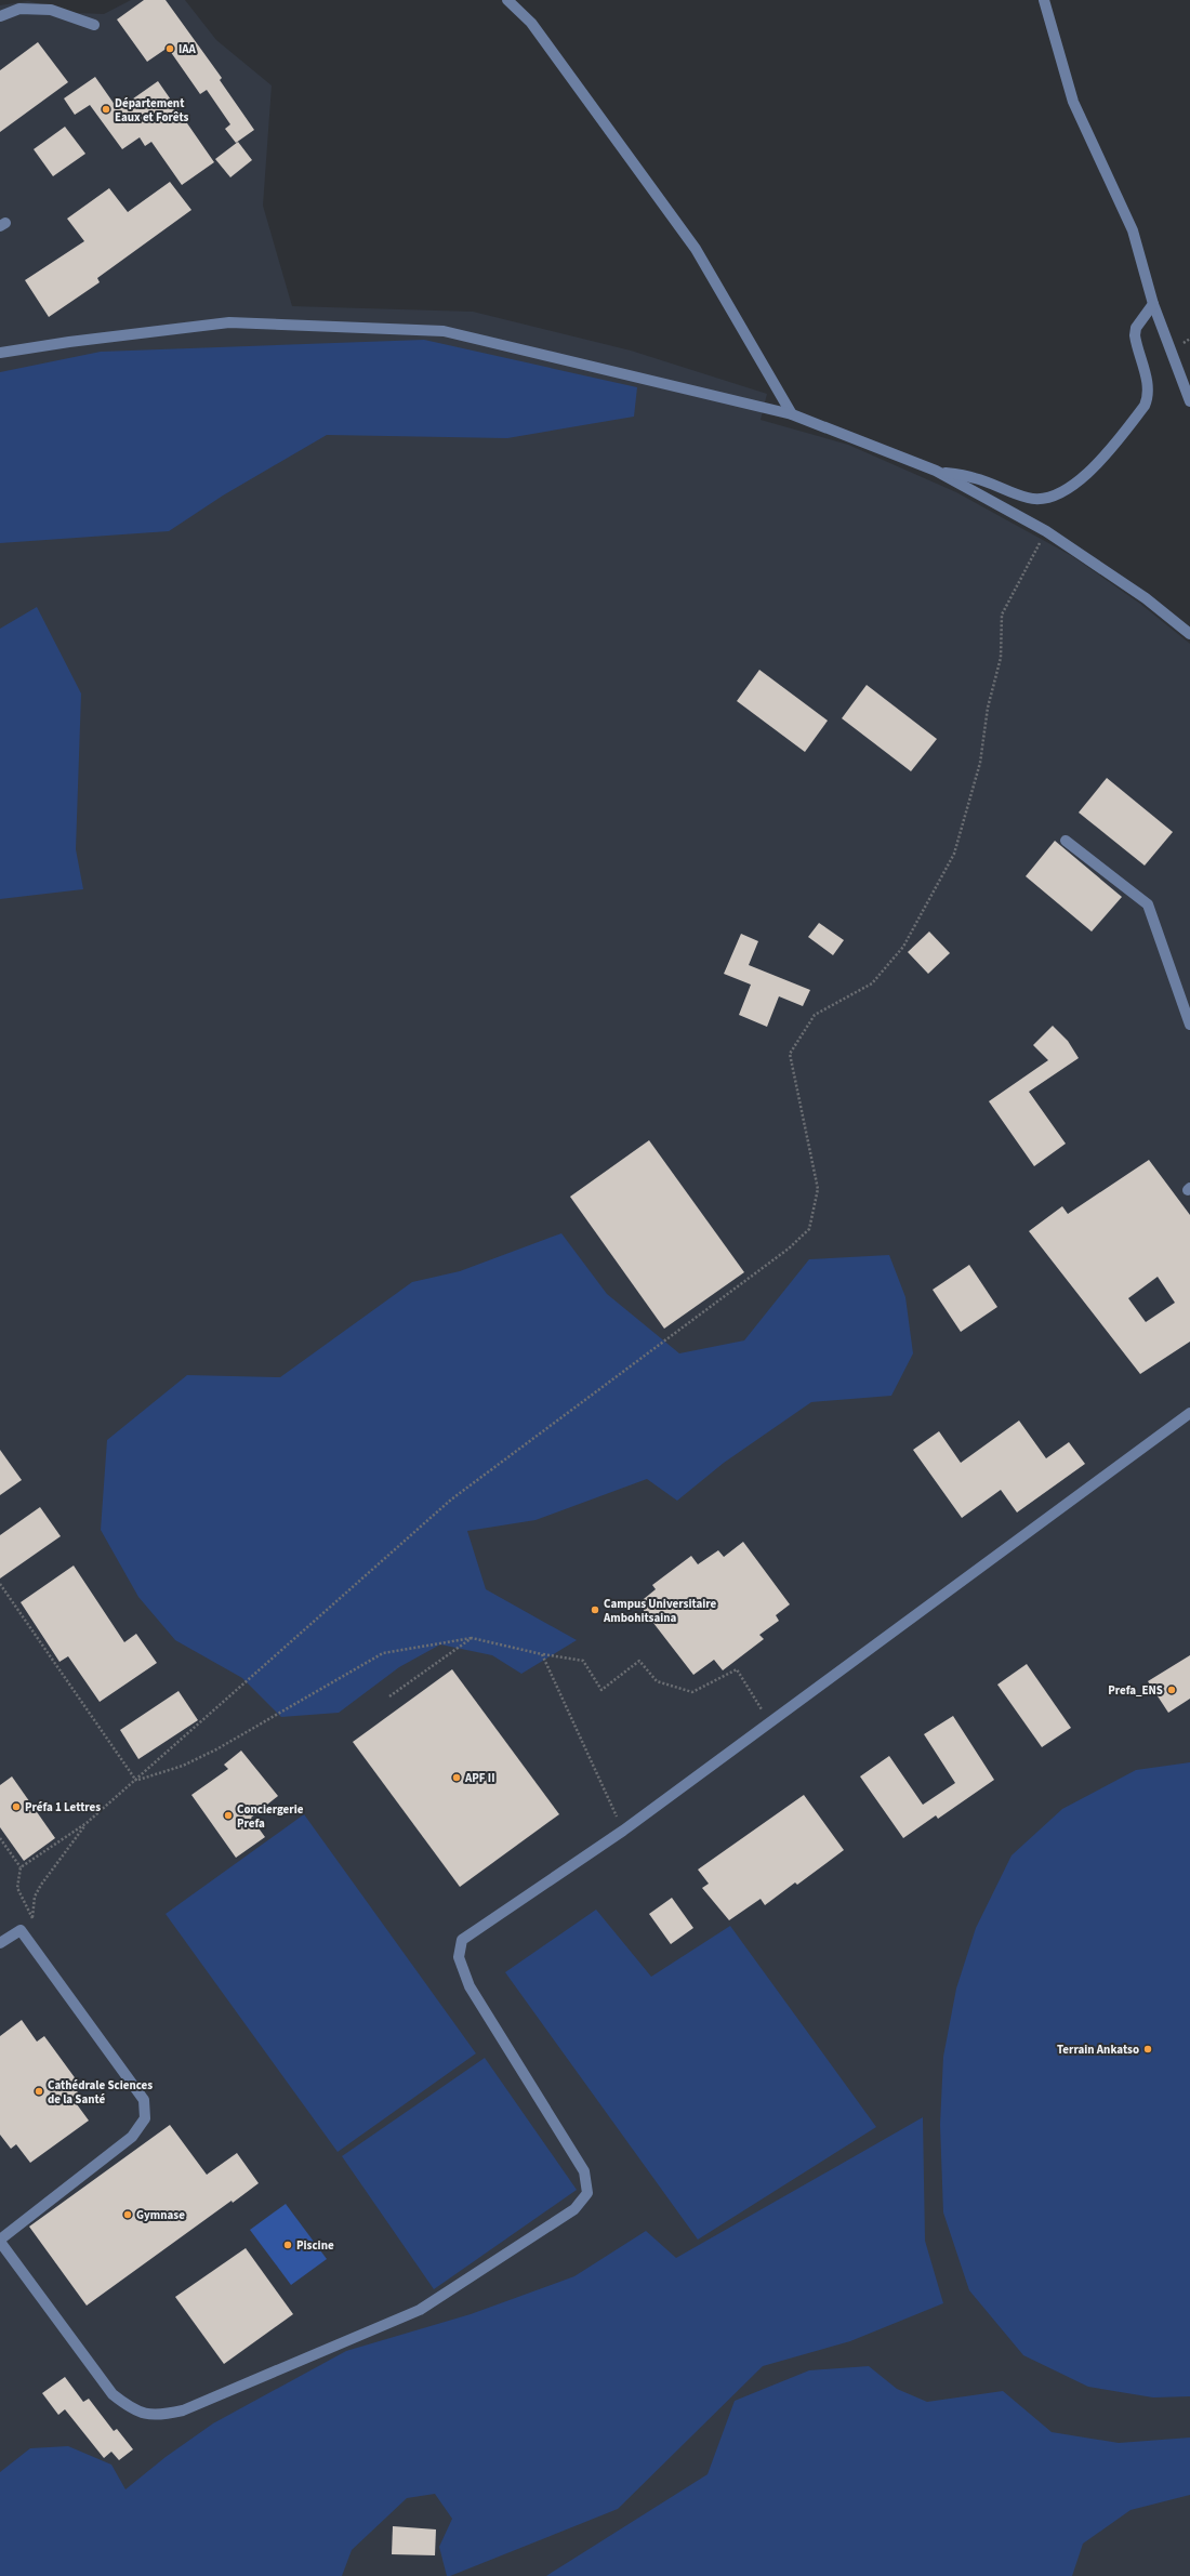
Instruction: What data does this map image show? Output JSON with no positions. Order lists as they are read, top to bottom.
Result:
{
  "places": [
    "IAA",
    "Département Eaux et Forêts",
    "Campus Universitaire Ambohitsaina",
    "Prefa_ENS",
    "APF II",
    "Préfa 1 Lettres",
    "Conciergerie Prefa",
    "Terrain Ankatso",
    "Cathédrale Sciences de la Santé",
    "Gymnase",
    "Piscine"
  ]
}
